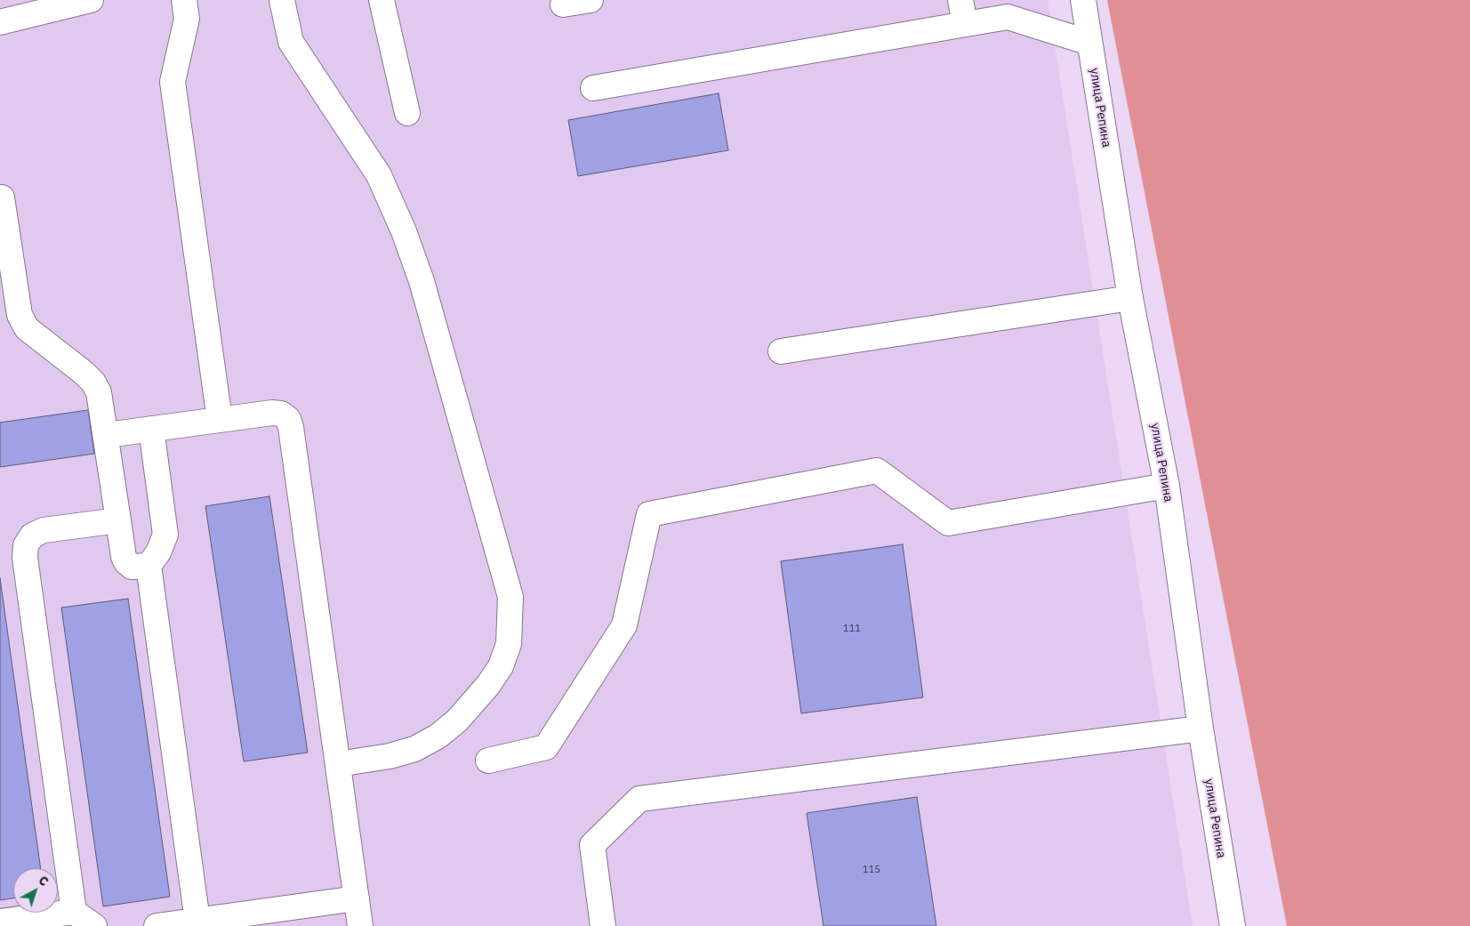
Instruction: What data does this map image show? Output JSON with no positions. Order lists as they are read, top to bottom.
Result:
{
  "streets": {
    "street": ["улица Репина"]
  },
  "house_numbers": ["111", "115"],
  "north": "top right"
}
